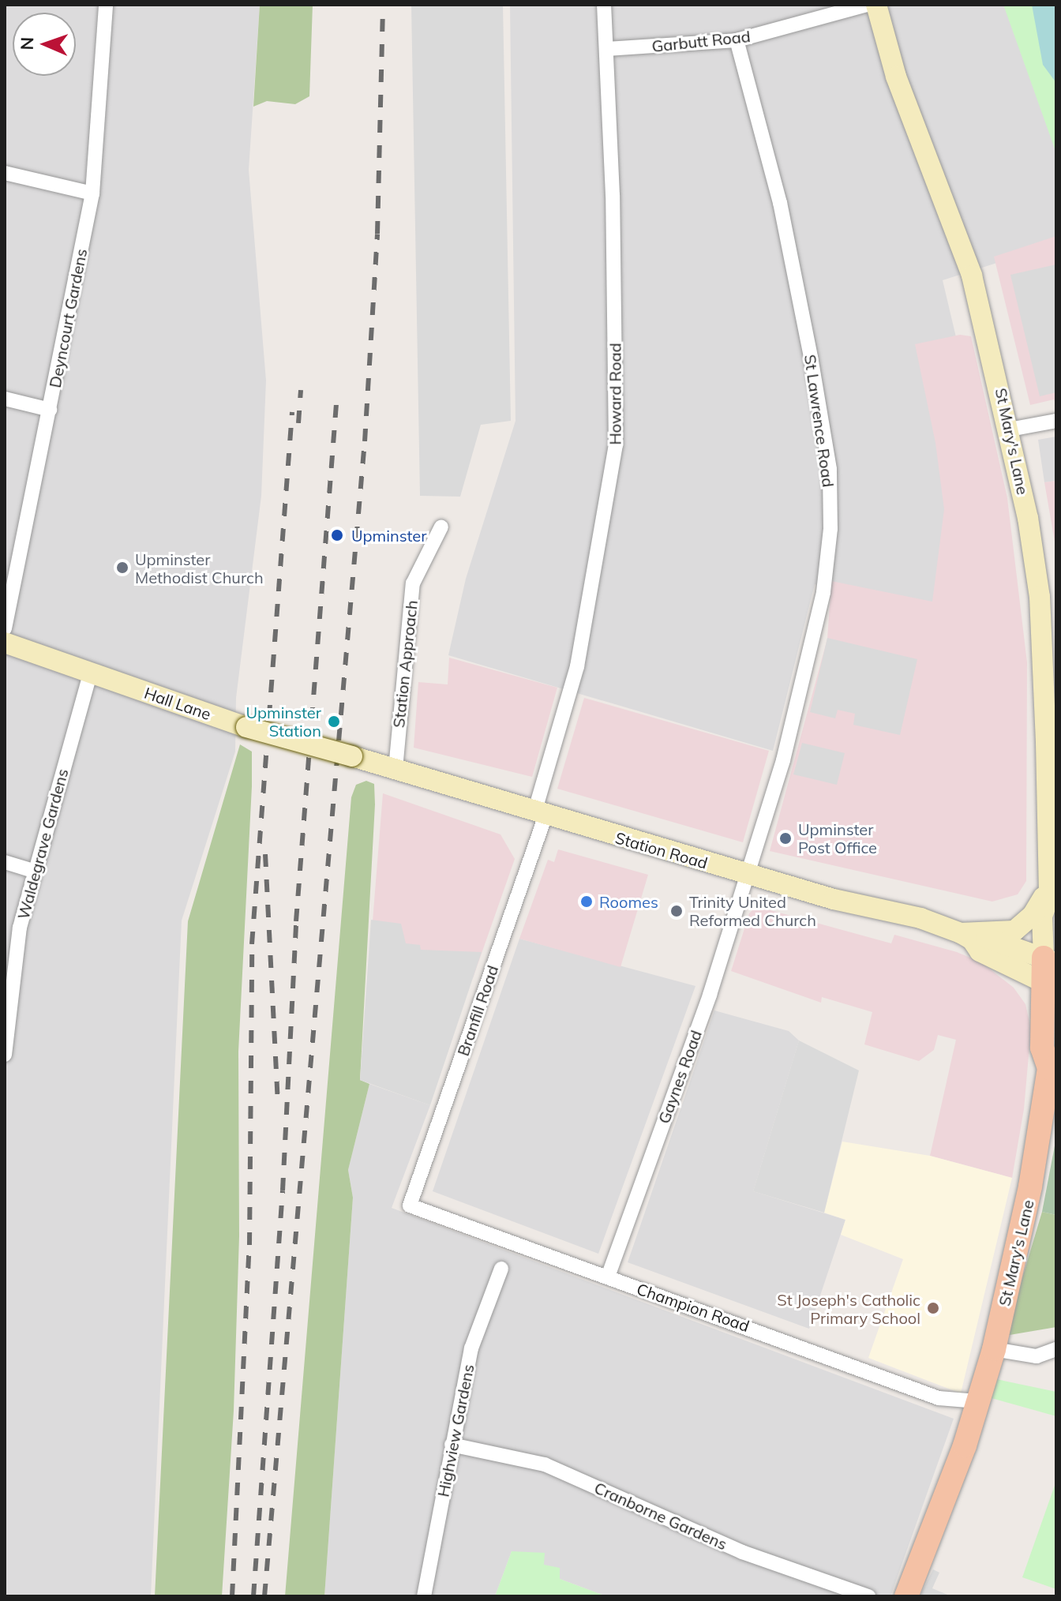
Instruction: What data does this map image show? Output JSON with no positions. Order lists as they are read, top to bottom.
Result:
{
  "streets": {
    "main road": ["St Mary's Lane"],
    "street": [
      "Garbutt Road",
      "Deyncourt Gardens",
      "Howard Road",
      "St Lawrence Road",
      "Station Approach",
      "Hall Lane",
      "Waldegrave Gardens",
      "Station Road",
      "Branfill Road",
      "Gaynes Road",
      "Champion Road",
      "Highview Gardens",
      "Cranborne Gardens"
    ]
  },
  "crossings": [
    ["Garbutt Road", "Howard Road"],
    ["Garbutt Road", "St Lawrence Road"],
    ["Howard Road", "Station Road"],
    ["Howard Road", "Branfill Road"],
    ["St Lawrence Road", "Station Road"],
    ["St Lawrence Road", "Gaynes Road"],
    ["St Mary's Lane", "Station Road"],
    ["St Mary's Lane", "Champion Road"],
    ["Station Approach", "Station Road"],
    ["Hall Lane", "Waldegrave Gardens"],
    ["Hall Lane", "Station Road"],
    ["Station Road", "Branfill Road"],
    ["Station Road", "Gaynes Road"],
    ["Branfill Road", "Champion Road"],
    ["Gaynes Road", "Champion Road"],
    ["Highview Gardens", "Cranborne Gardens"]
  ],
  "places": [
    "Upminster",
    "Upminster Methodist Church",
    "Upminster Station",
    "Upminster Post Office",
    "Roomes",
    "Trinity United Reformed Church",
    "St Joseph's Catholic Primary School"
  ],
  "north": "left"
}
